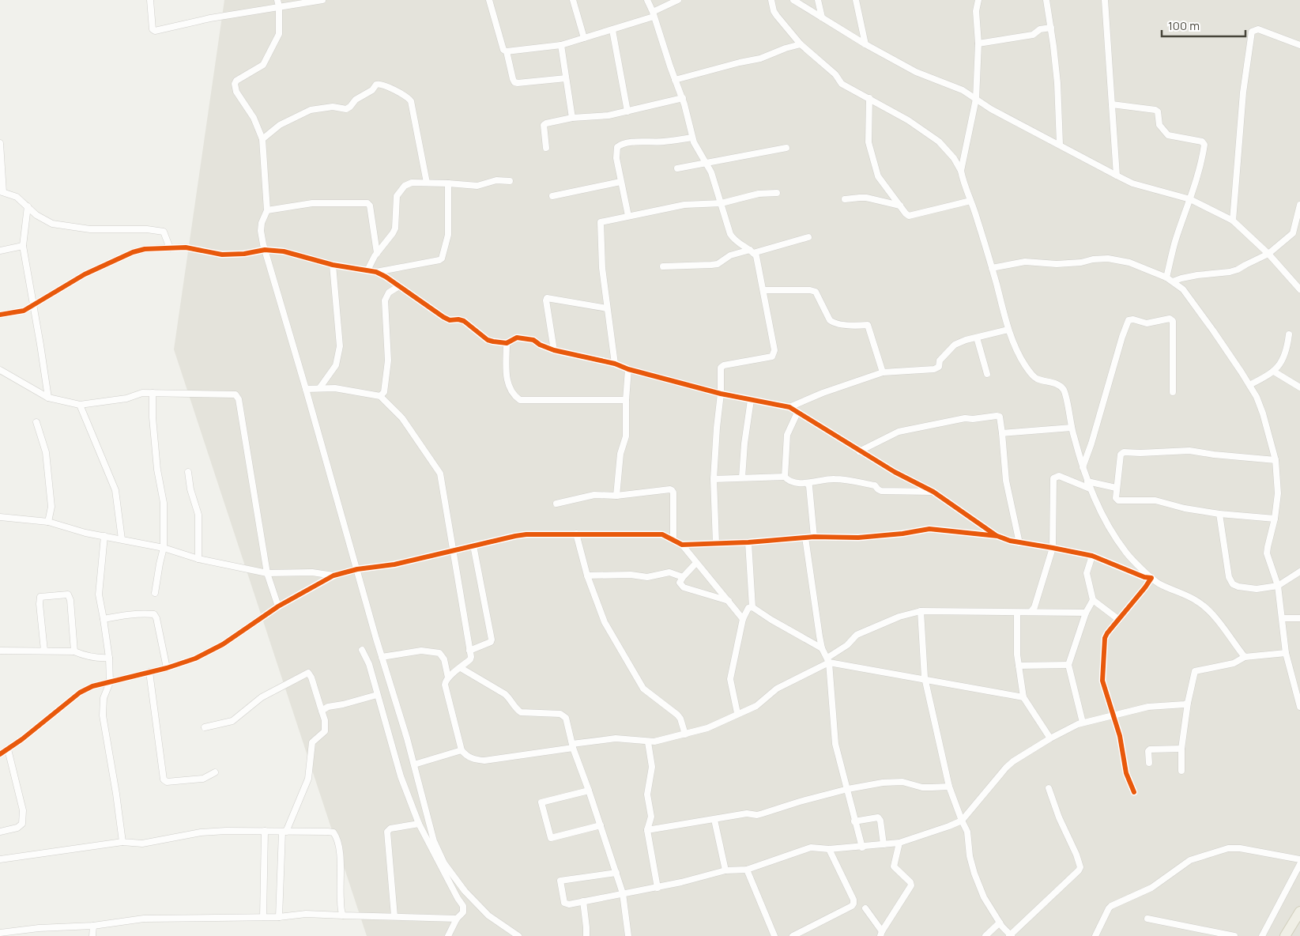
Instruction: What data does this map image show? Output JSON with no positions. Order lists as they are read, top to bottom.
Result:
{
  "scale_bar": "100 m"
}
